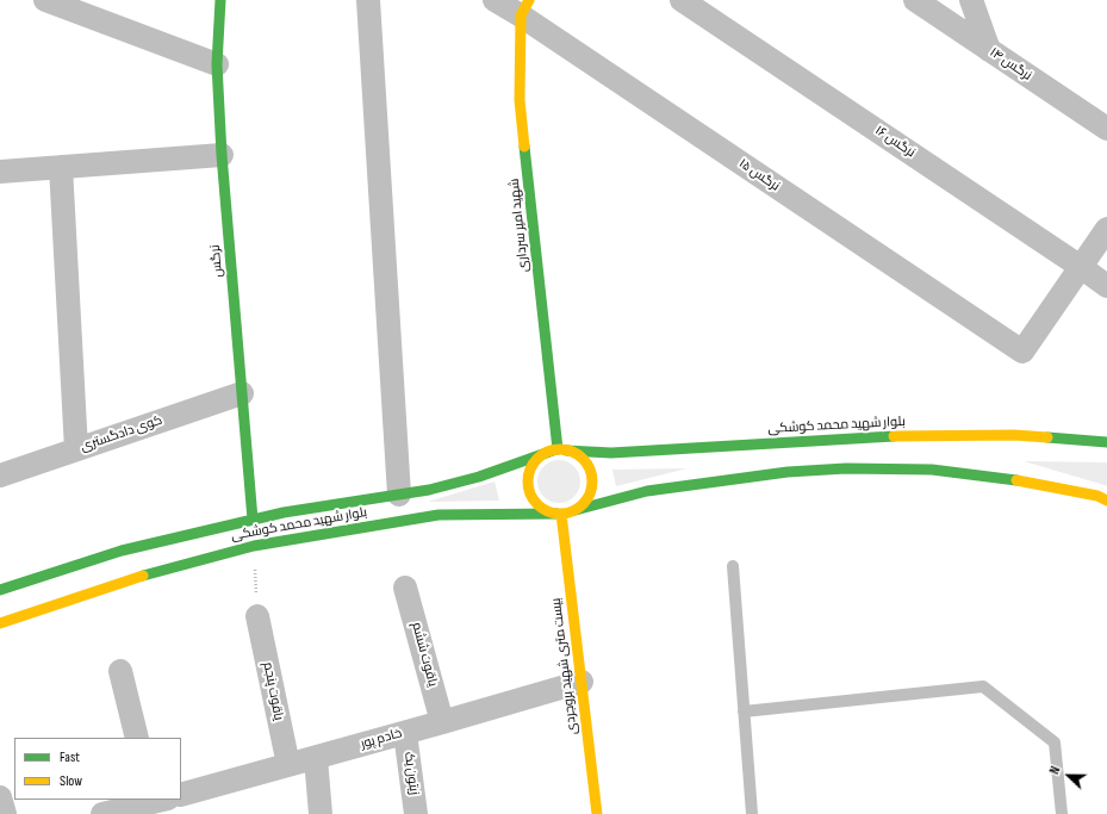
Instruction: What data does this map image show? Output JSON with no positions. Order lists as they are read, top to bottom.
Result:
{
  "streets": {
    "main road": [
      "شهید امیر سرداری",
      "نرگس",
      "بلوار شهید محمد کوشکی",
      "بیست متری شهید بروجردی"
    ],
    "street": [
      "نرگس ۱۴",
      "نرگس ۱۶",
      "نرگس ۱۵",
      "کوی دادگستری",
      "یاقوت ششم",
      "یاقوت پنجم",
      "خادم پور",
      "زیتون یک"
    ]
  },
  "crossings": [
    ["نرگس ۱۶", "نرگس ۱۵"],
    ["نرگس ۱۵", "شهید امیر سرداری"],
    ["شهید امیر سرداری", "بلوار شهید محمد کوشکی"],
    ["شهید امیر سرداری", "بیست متری شهید بروجردی"],
    ["نرگس", "بلوار شهید محمد کوشکی"],
    ["نرگس", "کوی دادگستری"],
    ["بلوار شهید محمد کوشکی", "بیست متری شهید بروجردی"],
    ["یاقوت ششم", "خادم پور"],
    ["بیست متری شهید بروجردی", "خادم پور"],
    ["یاقوت پنجم", "خادم پور"],
    ["خادم پور", "زیتون یک"]
  ],
  "legend": ["Fast", "Slow"],
  "north": "left"
}
